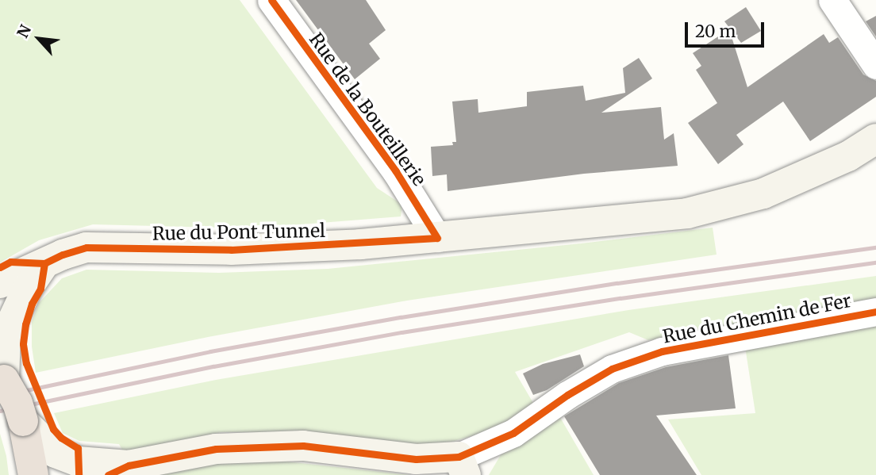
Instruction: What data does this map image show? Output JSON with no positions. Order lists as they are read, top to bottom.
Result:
{
  "streets": {
    "main road": ["Rue du Pont Tunnel", "Rue du Chemin de Fer"],
    "street": ["Rue de la Bouteillerie"]
  },
  "crossings": [
    ["Rue de la Bouteillerie", "Rue du Pont Tunnel"]
  ],
  "scale_bar": "20 m",
  "north": "top left"
}
